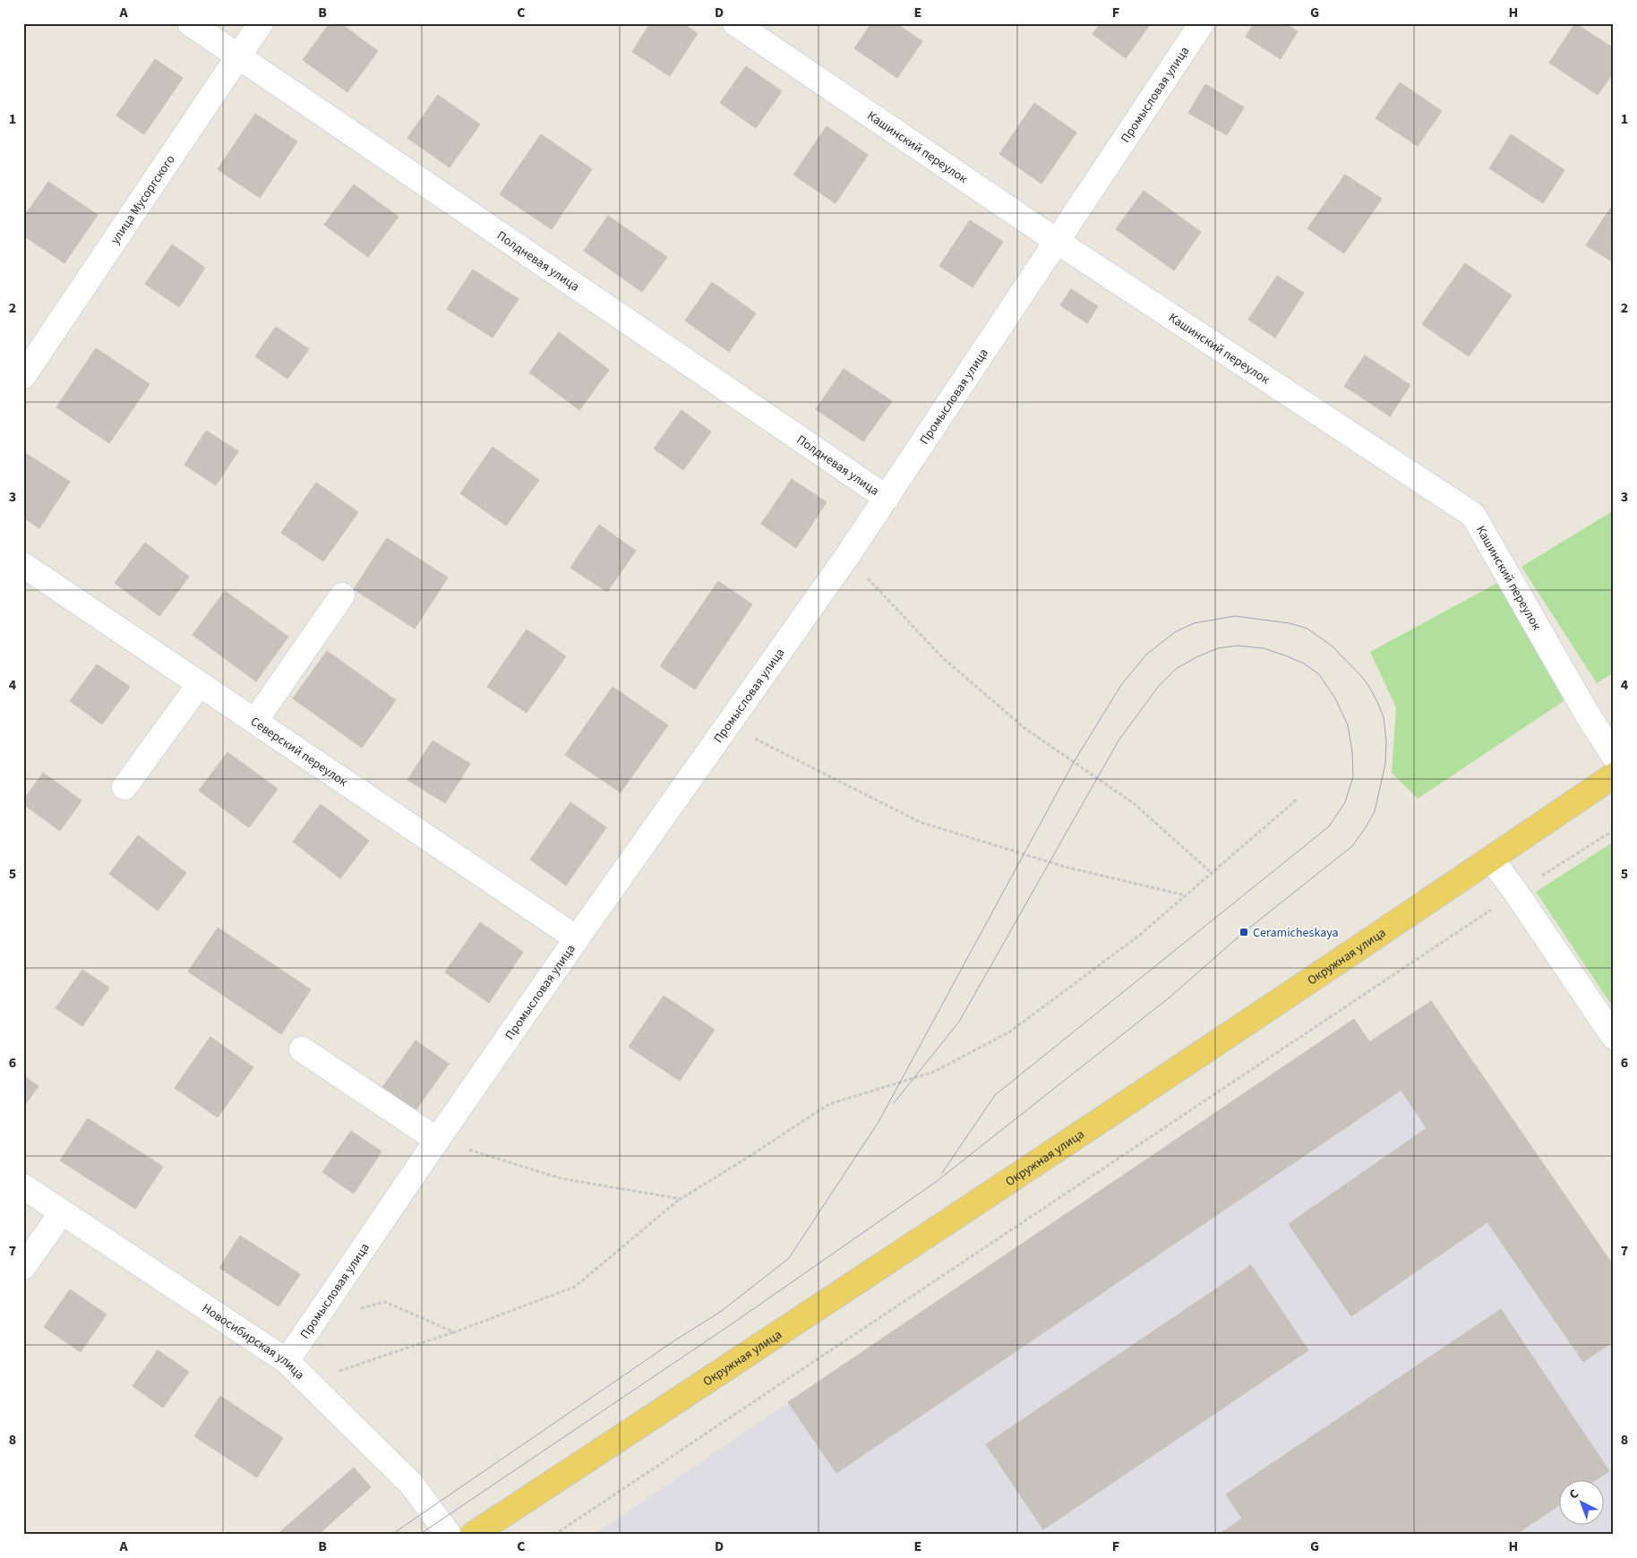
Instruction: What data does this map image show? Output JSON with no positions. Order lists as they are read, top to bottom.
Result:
{
  "streets": {
    "main road": ["Окружная улица"],
    "street": [
      "Промысловая улица",
      "Кашинский переулок",
      "улица Мусоргского",
      "Полдневая улица",
      "Северский переулок",
      "Новосибирская улица"
    ]
  },
  "crossings": [
    ["Промысловая улица", "Кашинский переулок"],
    ["Промысловая улица", "Полдневая улица"],
    ["Промысловая улица", "Северский переулок"],
    ["Промысловая улица", "Новосибирская улица"],
    ["улица Мусоргского", "Полдневая улица"]
  ],
  "places": {
    "transit": ["Ceramicheskaya"]
  },
  "north": "top left",
  "grid": {
    "columns": [
      "A",
      "B",
      "C",
      "D",
      "E",
      "F",
      "G",
      "H"
    ],
    "rows": [
      "1",
      "2",
      "3",
      "4",
      "5",
      "6",
      "7",
      "8"
    ]
  }
}
